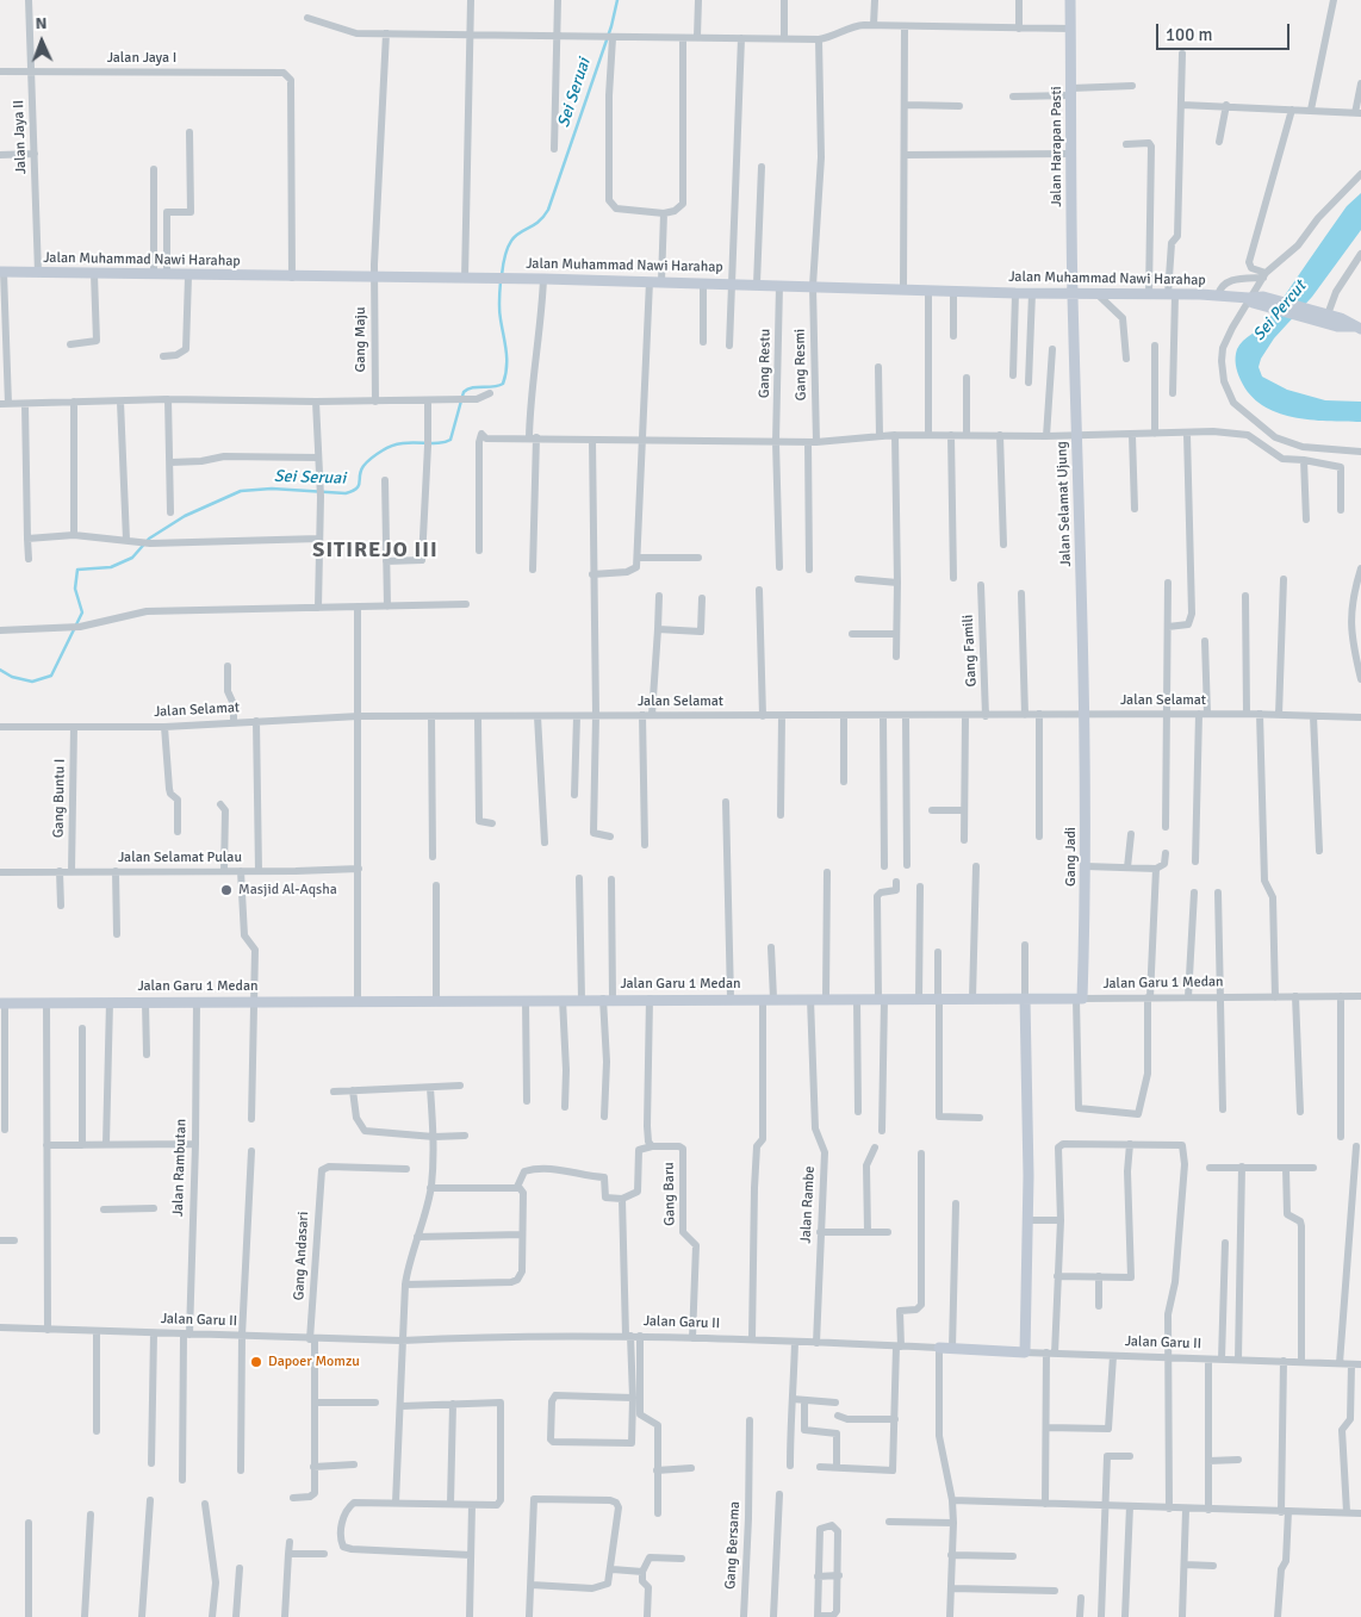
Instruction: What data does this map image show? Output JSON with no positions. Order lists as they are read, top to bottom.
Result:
{
  "streets": {
    "street": [
      "Jalan Jaya I",
      "Jalan Jaya II",
      "Jalan Harapan Pasti",
      "Jalan Muhammad Nawi Harahap",
      "Gang Maju",
      "Gang Restu",
      "Gang Resmi",
      "Jalan Selamat Ujung",
      "Gang Famili",
      "Jalan Selamat",
      "Gang Buntu I",
      "Gang Jadi",
      "Jalan Selamat Pulau",
      "Jalan Garu 1 Medan",
      "Jalan Rambutan",
      "Gang Baru",
      "Jalan Rambe",
      "Gang Andasari",
      "Jalan Garu II",
      "Gang Bersama"
    ]
  },
  "crossings": [
    ["Jalan Jaya I", "Jalan Jaya II"],
    ["Jalan Jaya I", "Jalan Muhammad Nawi Harahap"],
    ["Jalan Jaya II", "Jalan Muhammad Nawi Harahap"],
    ["Jalan Harapan Pasti", "Jalan Muhammad Nawi Harahap"],
    ["Jalan Harapan Pasti", "Jalan Selamat Ujung"],
    ["Jalan Muhammad Nawi Harahap", "Gang Maju"],
    ["Jalan Muhammad Nawi Harahap", "Gang Restu"],
    ["Jalan Muhammad Nawi Harahap", "Gang Resmi"],
    ["Jalan Muhammad Nawi Harahap", "Jalan Selamat Ujung"],
    ["Jalan Selamat Ujung", "Jalan Selamat"],
    ["Jalan Selamat Ujung", "Gang Jadi"],
    ["Gang Famili", "Jalan Selamat"],
    ["Jalan Selamat", "Gang Buntu I"],
    ["Jalan Selamat", "Gang Jadi"],
    ["Gang Buntu I", "Jalan Selamat Pulau"],
    ["Gang Jadi", "Jalan Garu 1 Medan"],
    ["Jalan Garu 1 Medan", "Jalan Rambutan"],
    ["Jalan Garu 1 Medan", "Jalan Rambe"],
    ["Jalan Rambutan", "Jalan Garu II"],
    ["Gang Baru", "Jalan Garu II"],
    ["Jalan Rambe", "Jalan Garu II"],
    ["Gang Andasari", "Jalan Garu II"]
  ],
  "districts": ["SITIREJO III"],
  "water": ["Sei Seruai", "Sei Percut"],
  "places": ["Masjid Al-Aqsha", "Dapoer Momzu"],
  "scale_bar": "100 m",
  "north": "top"
}
